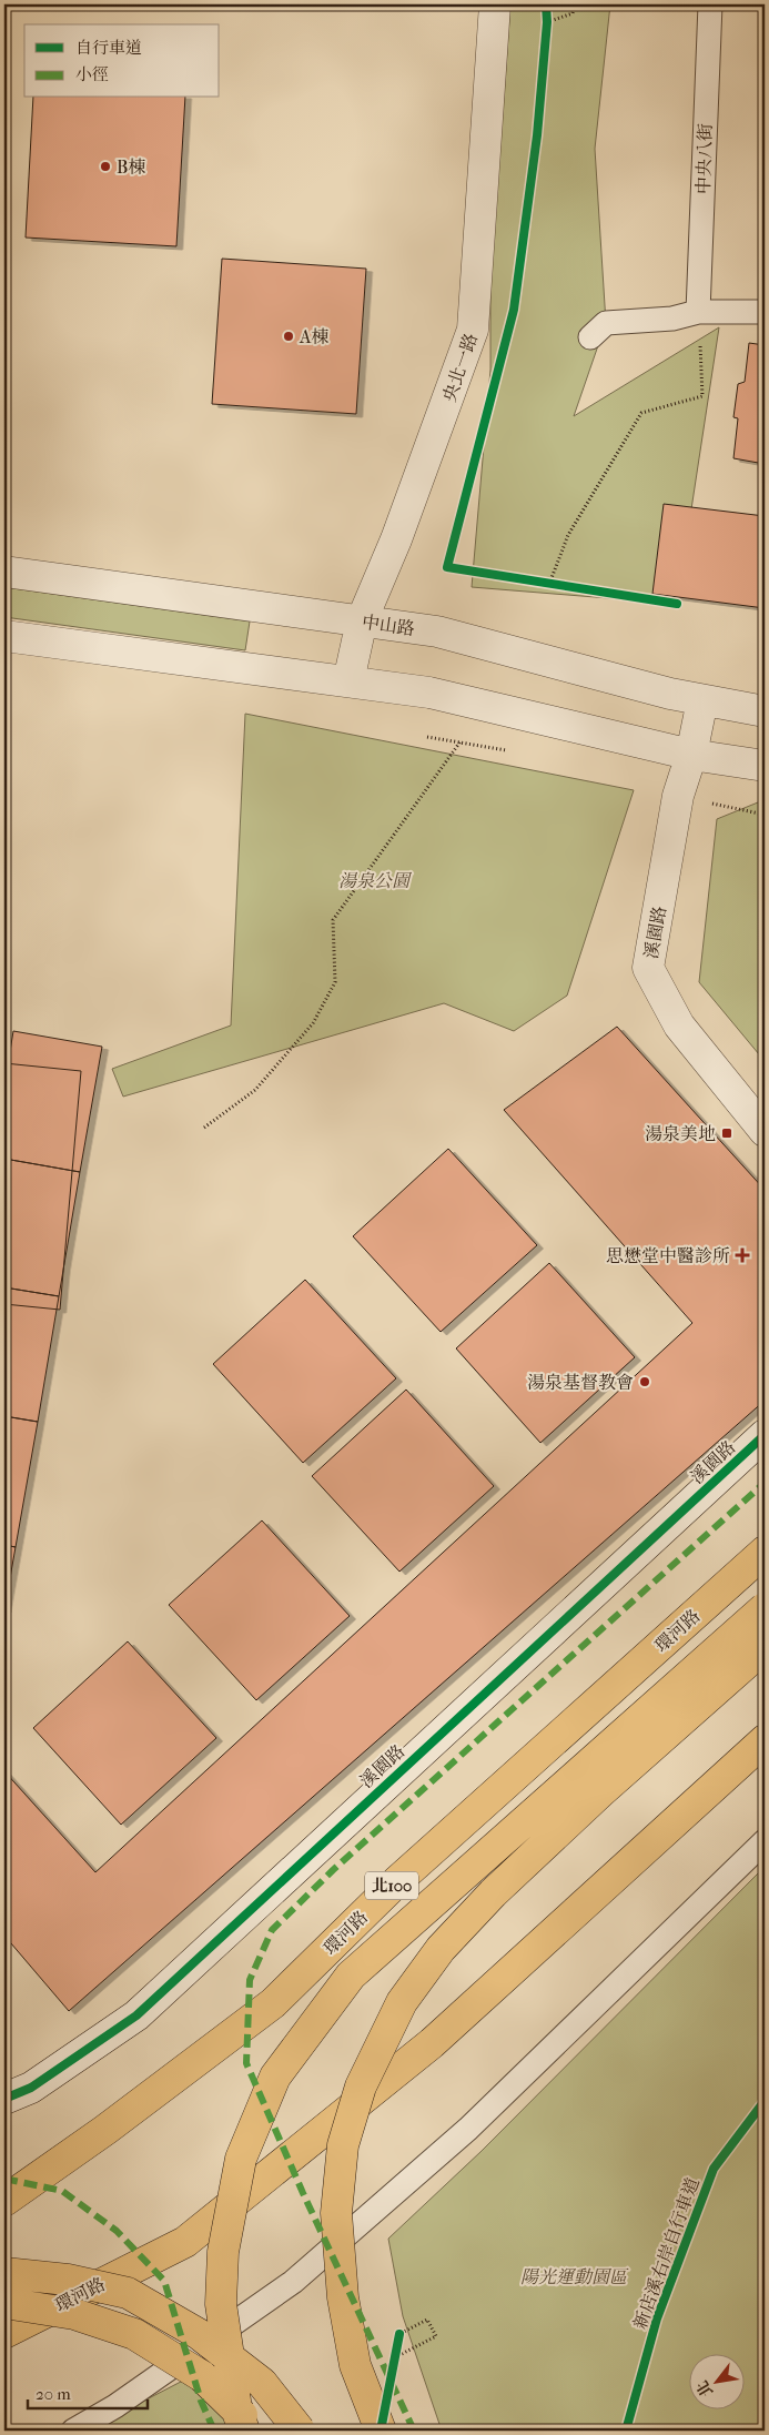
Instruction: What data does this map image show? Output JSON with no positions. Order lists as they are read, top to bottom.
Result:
{
  "streets": {
    "highway": ["環河路", "北100"],
    "street": ["央北一路", "中山路", "溪園路"],
    "lane": ["中央八街"],
    "cycle path": ["新店溪右岸自行車道"]
  },
  "crossings": [
    ["央北一路", "中山路"],
    ["中山路", "溪園路"]
  ],
  "parks": ["湯泉公園", "陽光運動園區"],
  "places": {
    "other": ["B棟", "A棟", "湯泉基督教會"],
    "transit": ["湯泉美地"],
    "health": ["思懋堂中醫診所"]
  },
  "legend": ["自行車道", "小徑"],
  "scale_bar": "20 m",
  "north": "bottom left"
}
